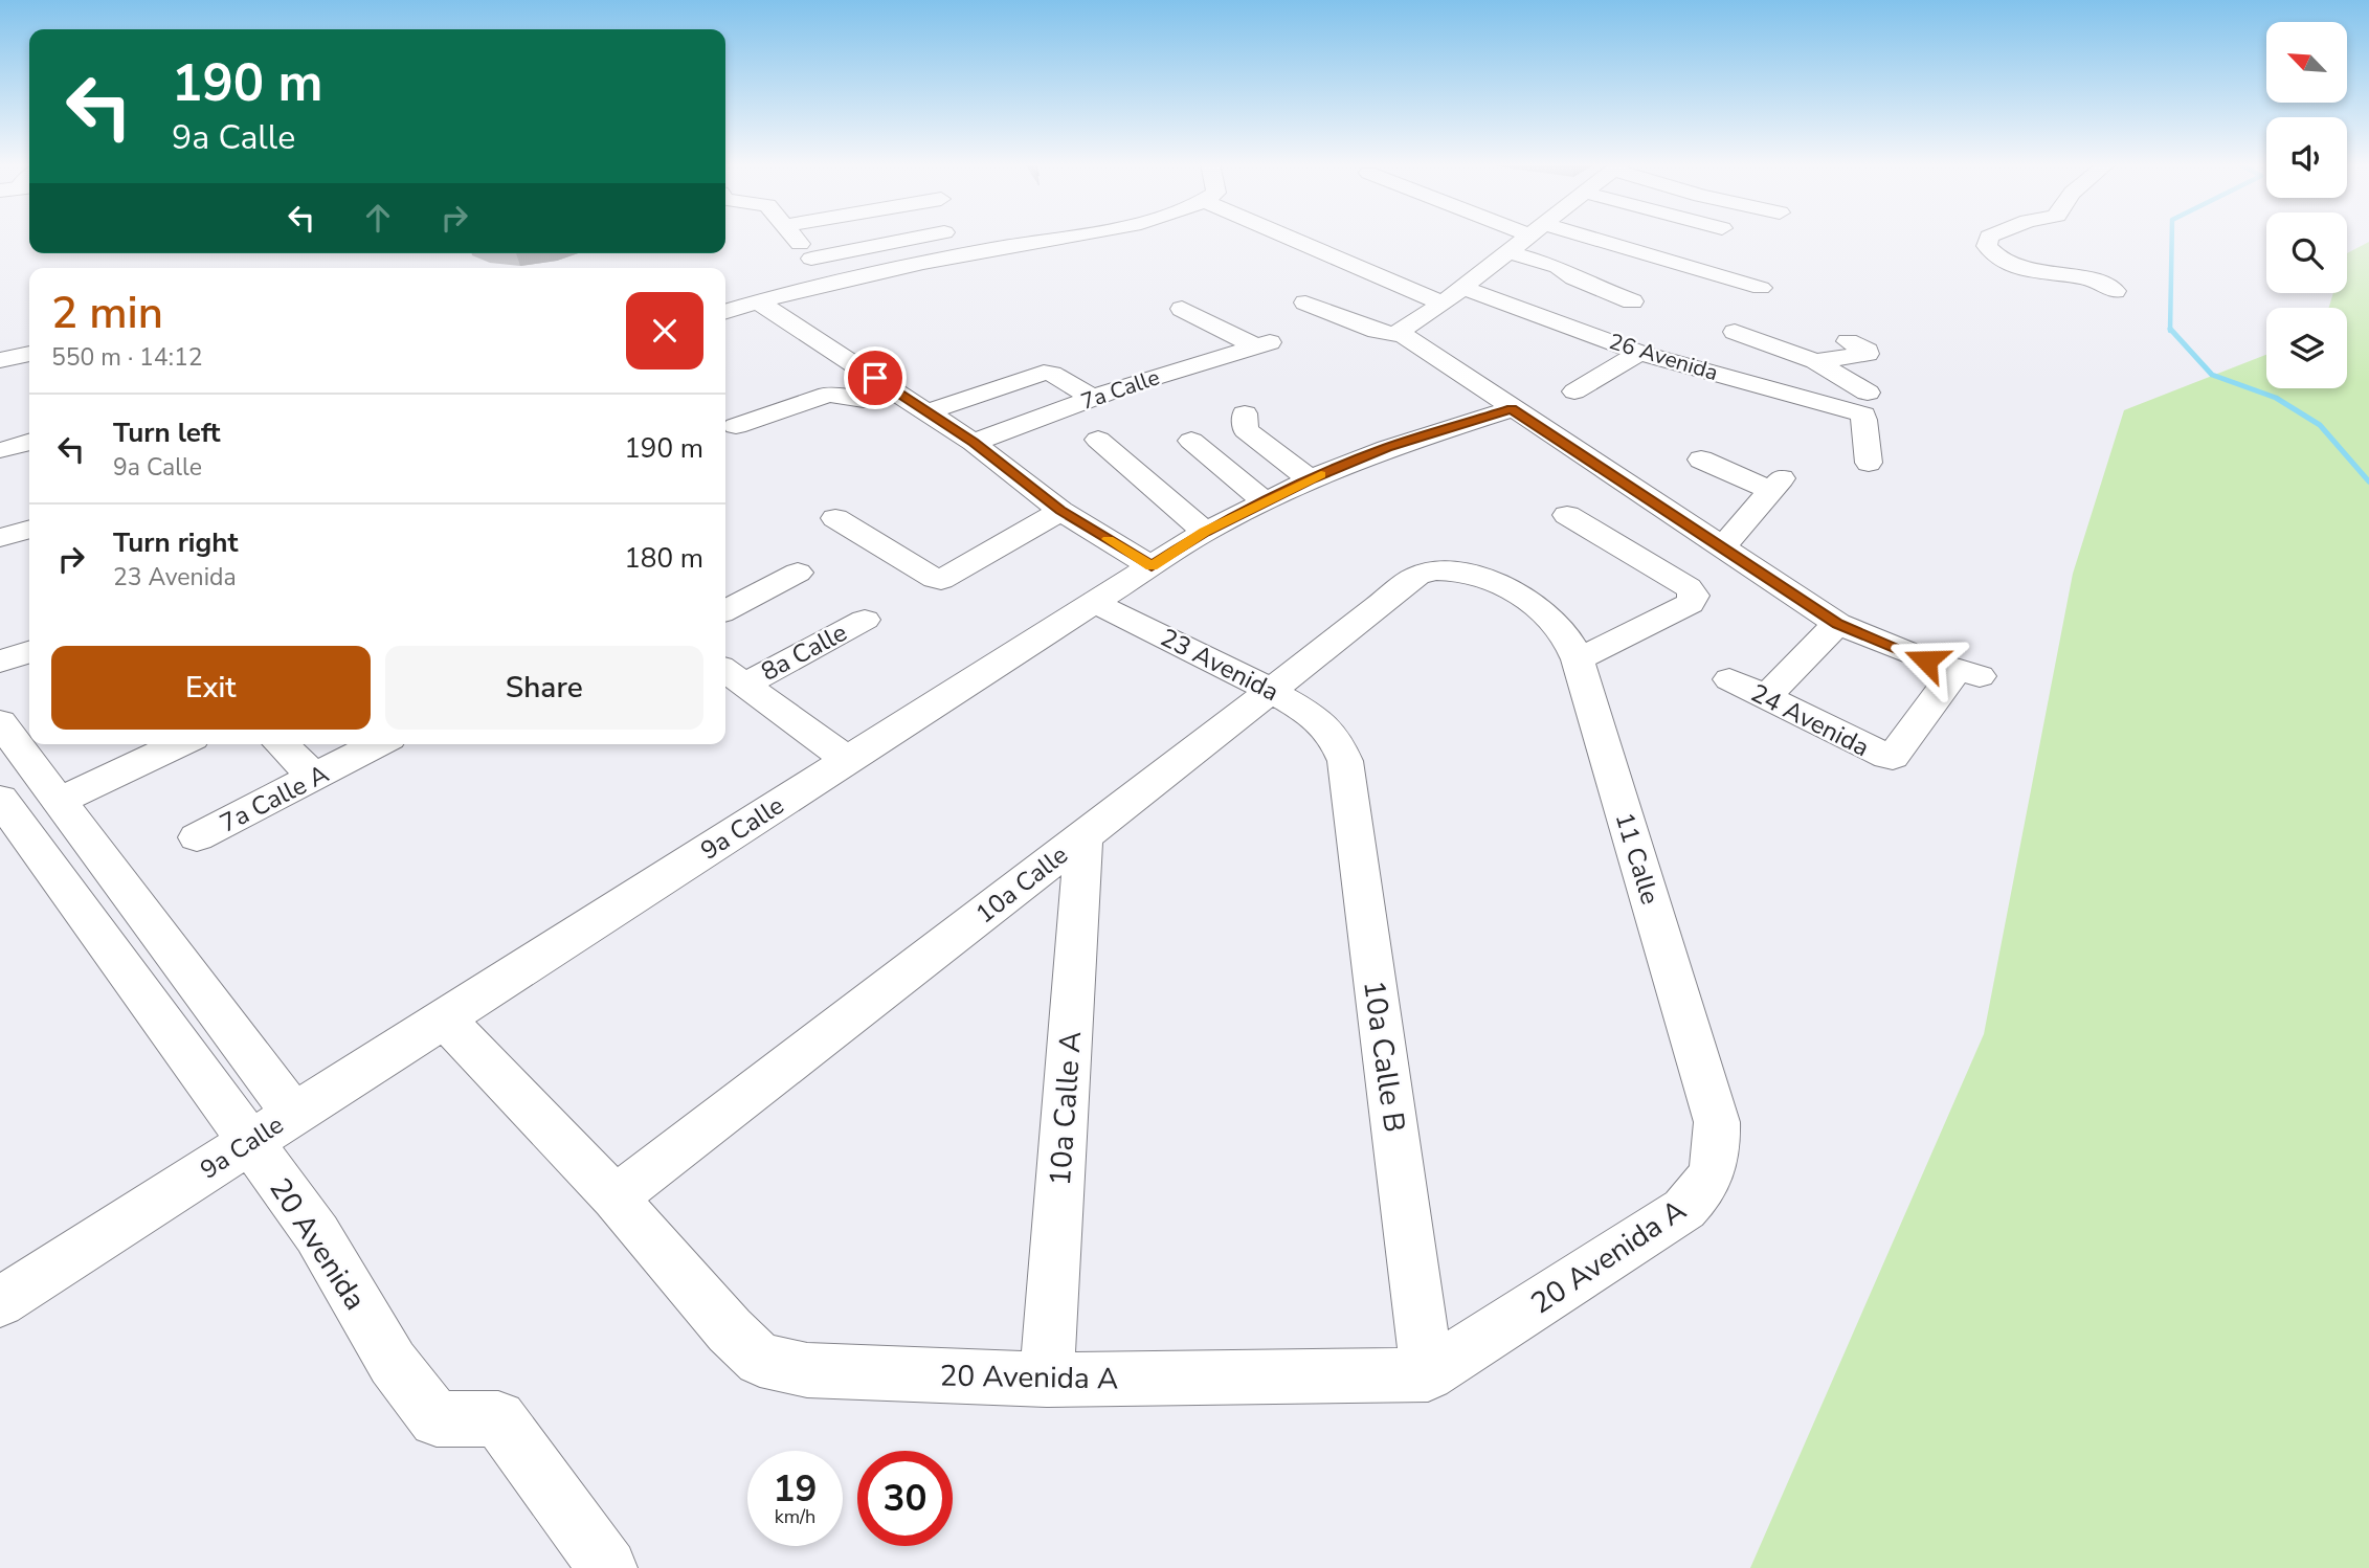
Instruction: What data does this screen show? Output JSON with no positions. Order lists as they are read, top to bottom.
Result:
{
  "streets": {
    "street": [
      "26 Avenida",
      "7a Calle",
      "8a Calle",
      "23 Avenida",
      "24 Avenida",
      "7a Calle A",
      "9a Calle",
      "11 Calle",
      "10a Calle",
      "10a Calle B",
      "10a Calle A",
      "20 Avenida",
      "20 Avenida A"
    ]
  },
  "crossings": [
    ["23 Avenida", "9a Calle"],
    ["23 Avenida", "10a Calle"],
    ["23 Avenida", "10a Calle B"],
    ["9a Calle", "20 Avenida"],
    ["9a Calle", "20 Avenida A"],
    ["11 Calle", "10a Calle"],
    ["11 Calle", "20 Avenida A"],
    ["10a Calle", "10a Calle A"],
    ["10a Calle", "20 Avenida A"],
    ["10a Calle B", "20 Avenida A"],
    ["10a Calle A", "20 Avenida A"]
  ],
  "north": "top left",
  "page": {
    "turn": ["190 m", "9a Calle"],
    "heading": ["2 min", "550 m · 14:12"],
    "list": [
      {
        "name": "Turn left",
        "note": "9a Calle",
        "value": "190 m"
      },
      {
        "name": "Turn right",
        "note": "23 Avenida",
        "value": "180 m"
      }
    ],
    "buttons": ["Exit", "Share"],
    "speed": "19 km/h",
    "limit": "30"
  }
}
